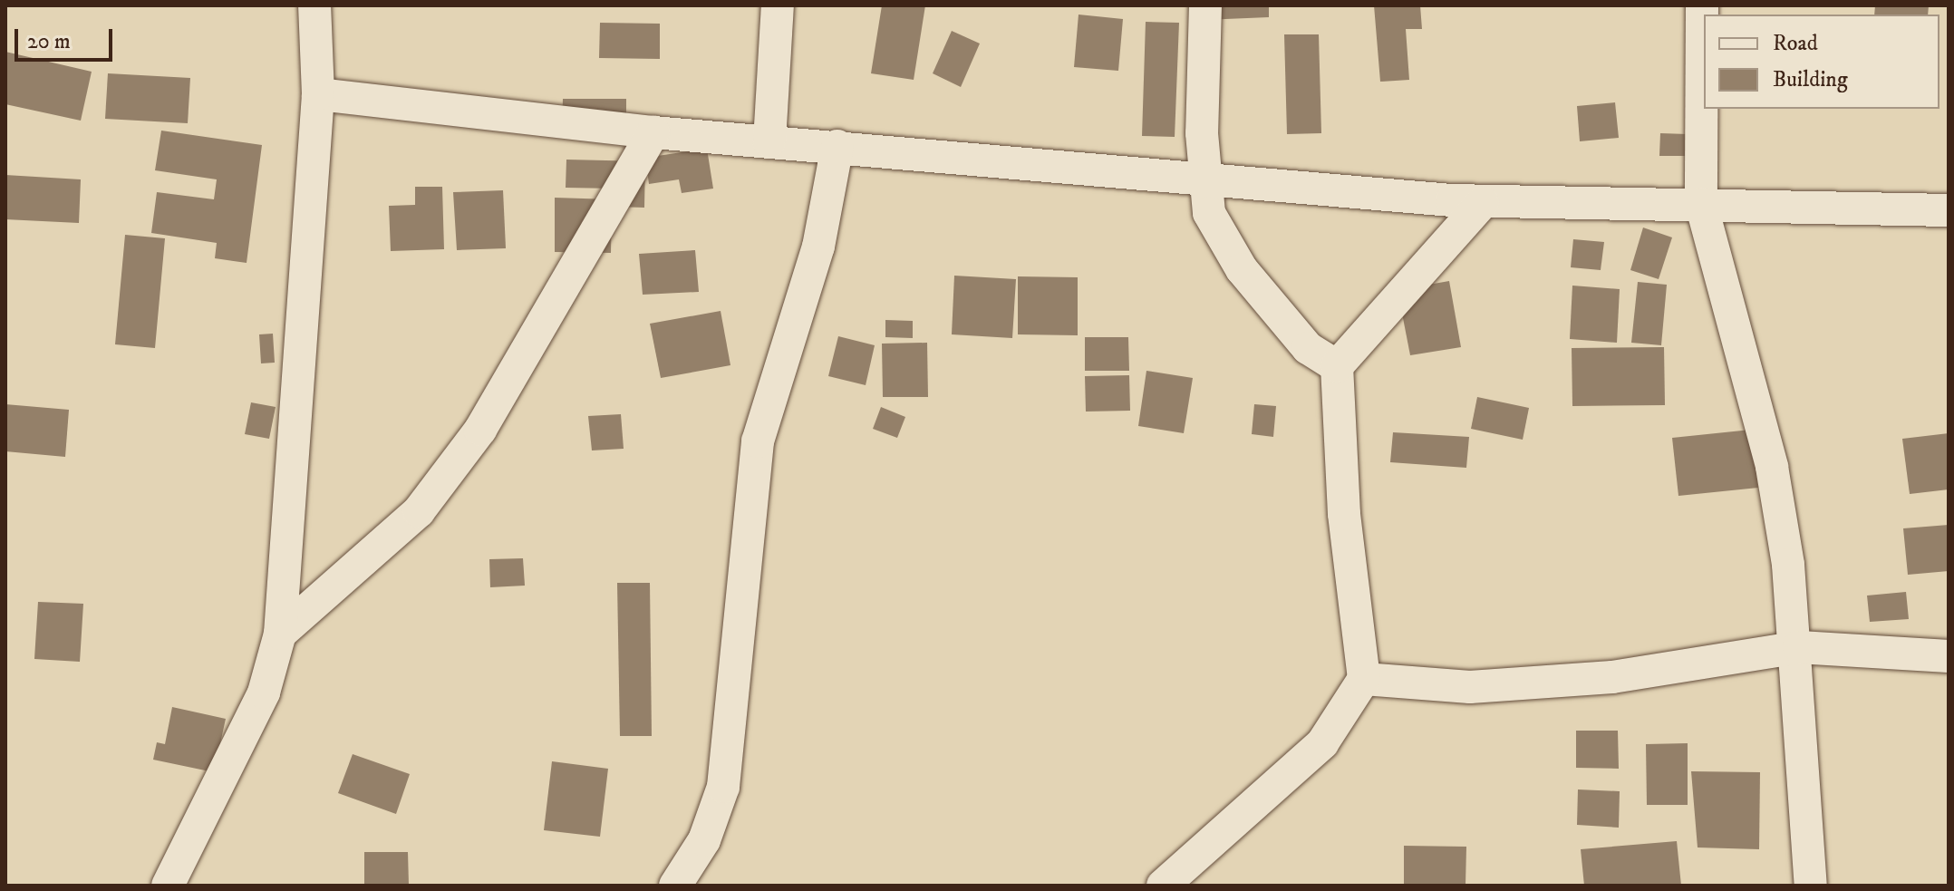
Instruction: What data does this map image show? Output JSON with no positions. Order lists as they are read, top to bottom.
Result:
{
  "legend": ["Road", "Building"],
  "scale_bar": "20 m"
}
